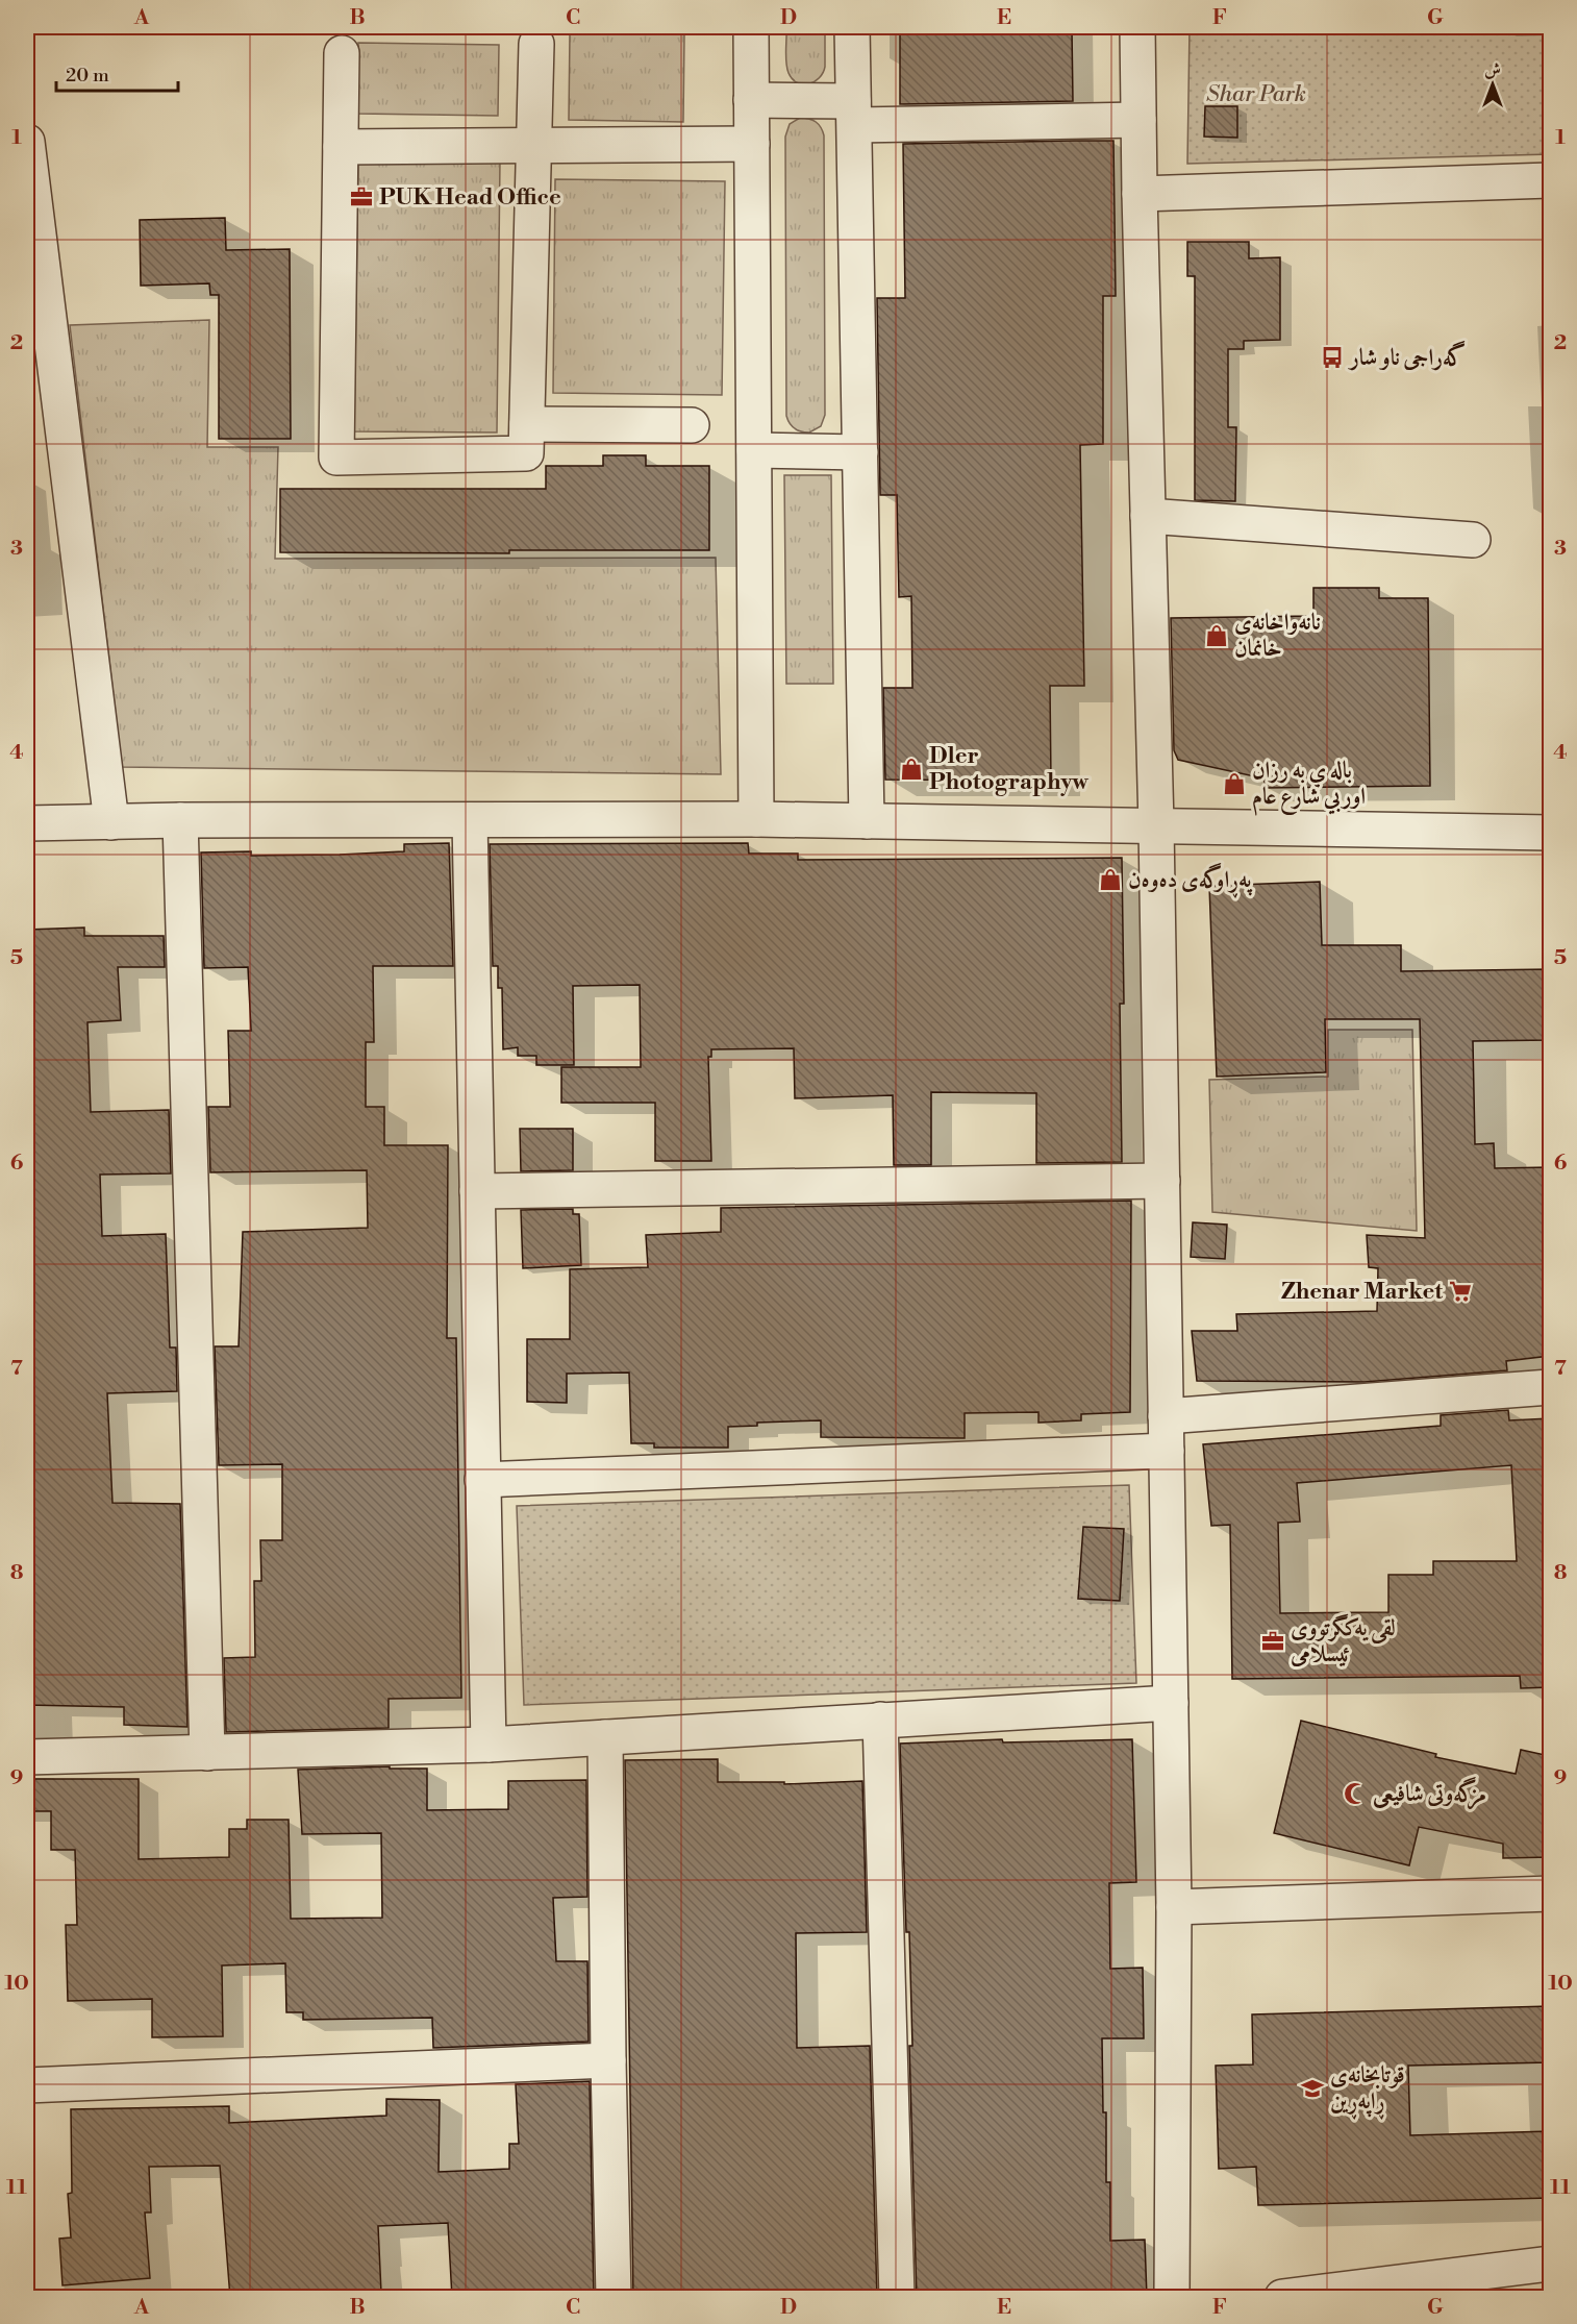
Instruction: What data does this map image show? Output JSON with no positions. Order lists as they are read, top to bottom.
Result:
{
  "parks": ["Shar Park"],
  "places": {
    "office": ["PUK Head Office", "لقی یەکگرتووی ئیسلامی"],
    "bus stop": ["گەراجی ناو شار"],
    "shop": [
      "نانەواخانەی خانمان",
      "Dler Photographyw",
      "باله ي به رزان اوربي شارع عام",
      "پەڕاوگەی دەوەن"
    ],
    "supermarket": ["Zhenar Market"],
    "mosque": ["مزگەوتی شافیعی"],
    "school or university": ["قوتابخانەی ڕاپەڕین"]
  },
  "scale_bar": "20 m",
  "north": "top",
  "grid": {
    "columns": [
      "A",
      "B",
      "C",
      "D",
      "E",
      "F",
      "G"
    ],
    "rows": [
      "1",
      "2",
      "3",
      "4",
      "5",
      "6",
      "7",
      "8",
      "9",
      "10",
      "11"
    ]
  }
}
